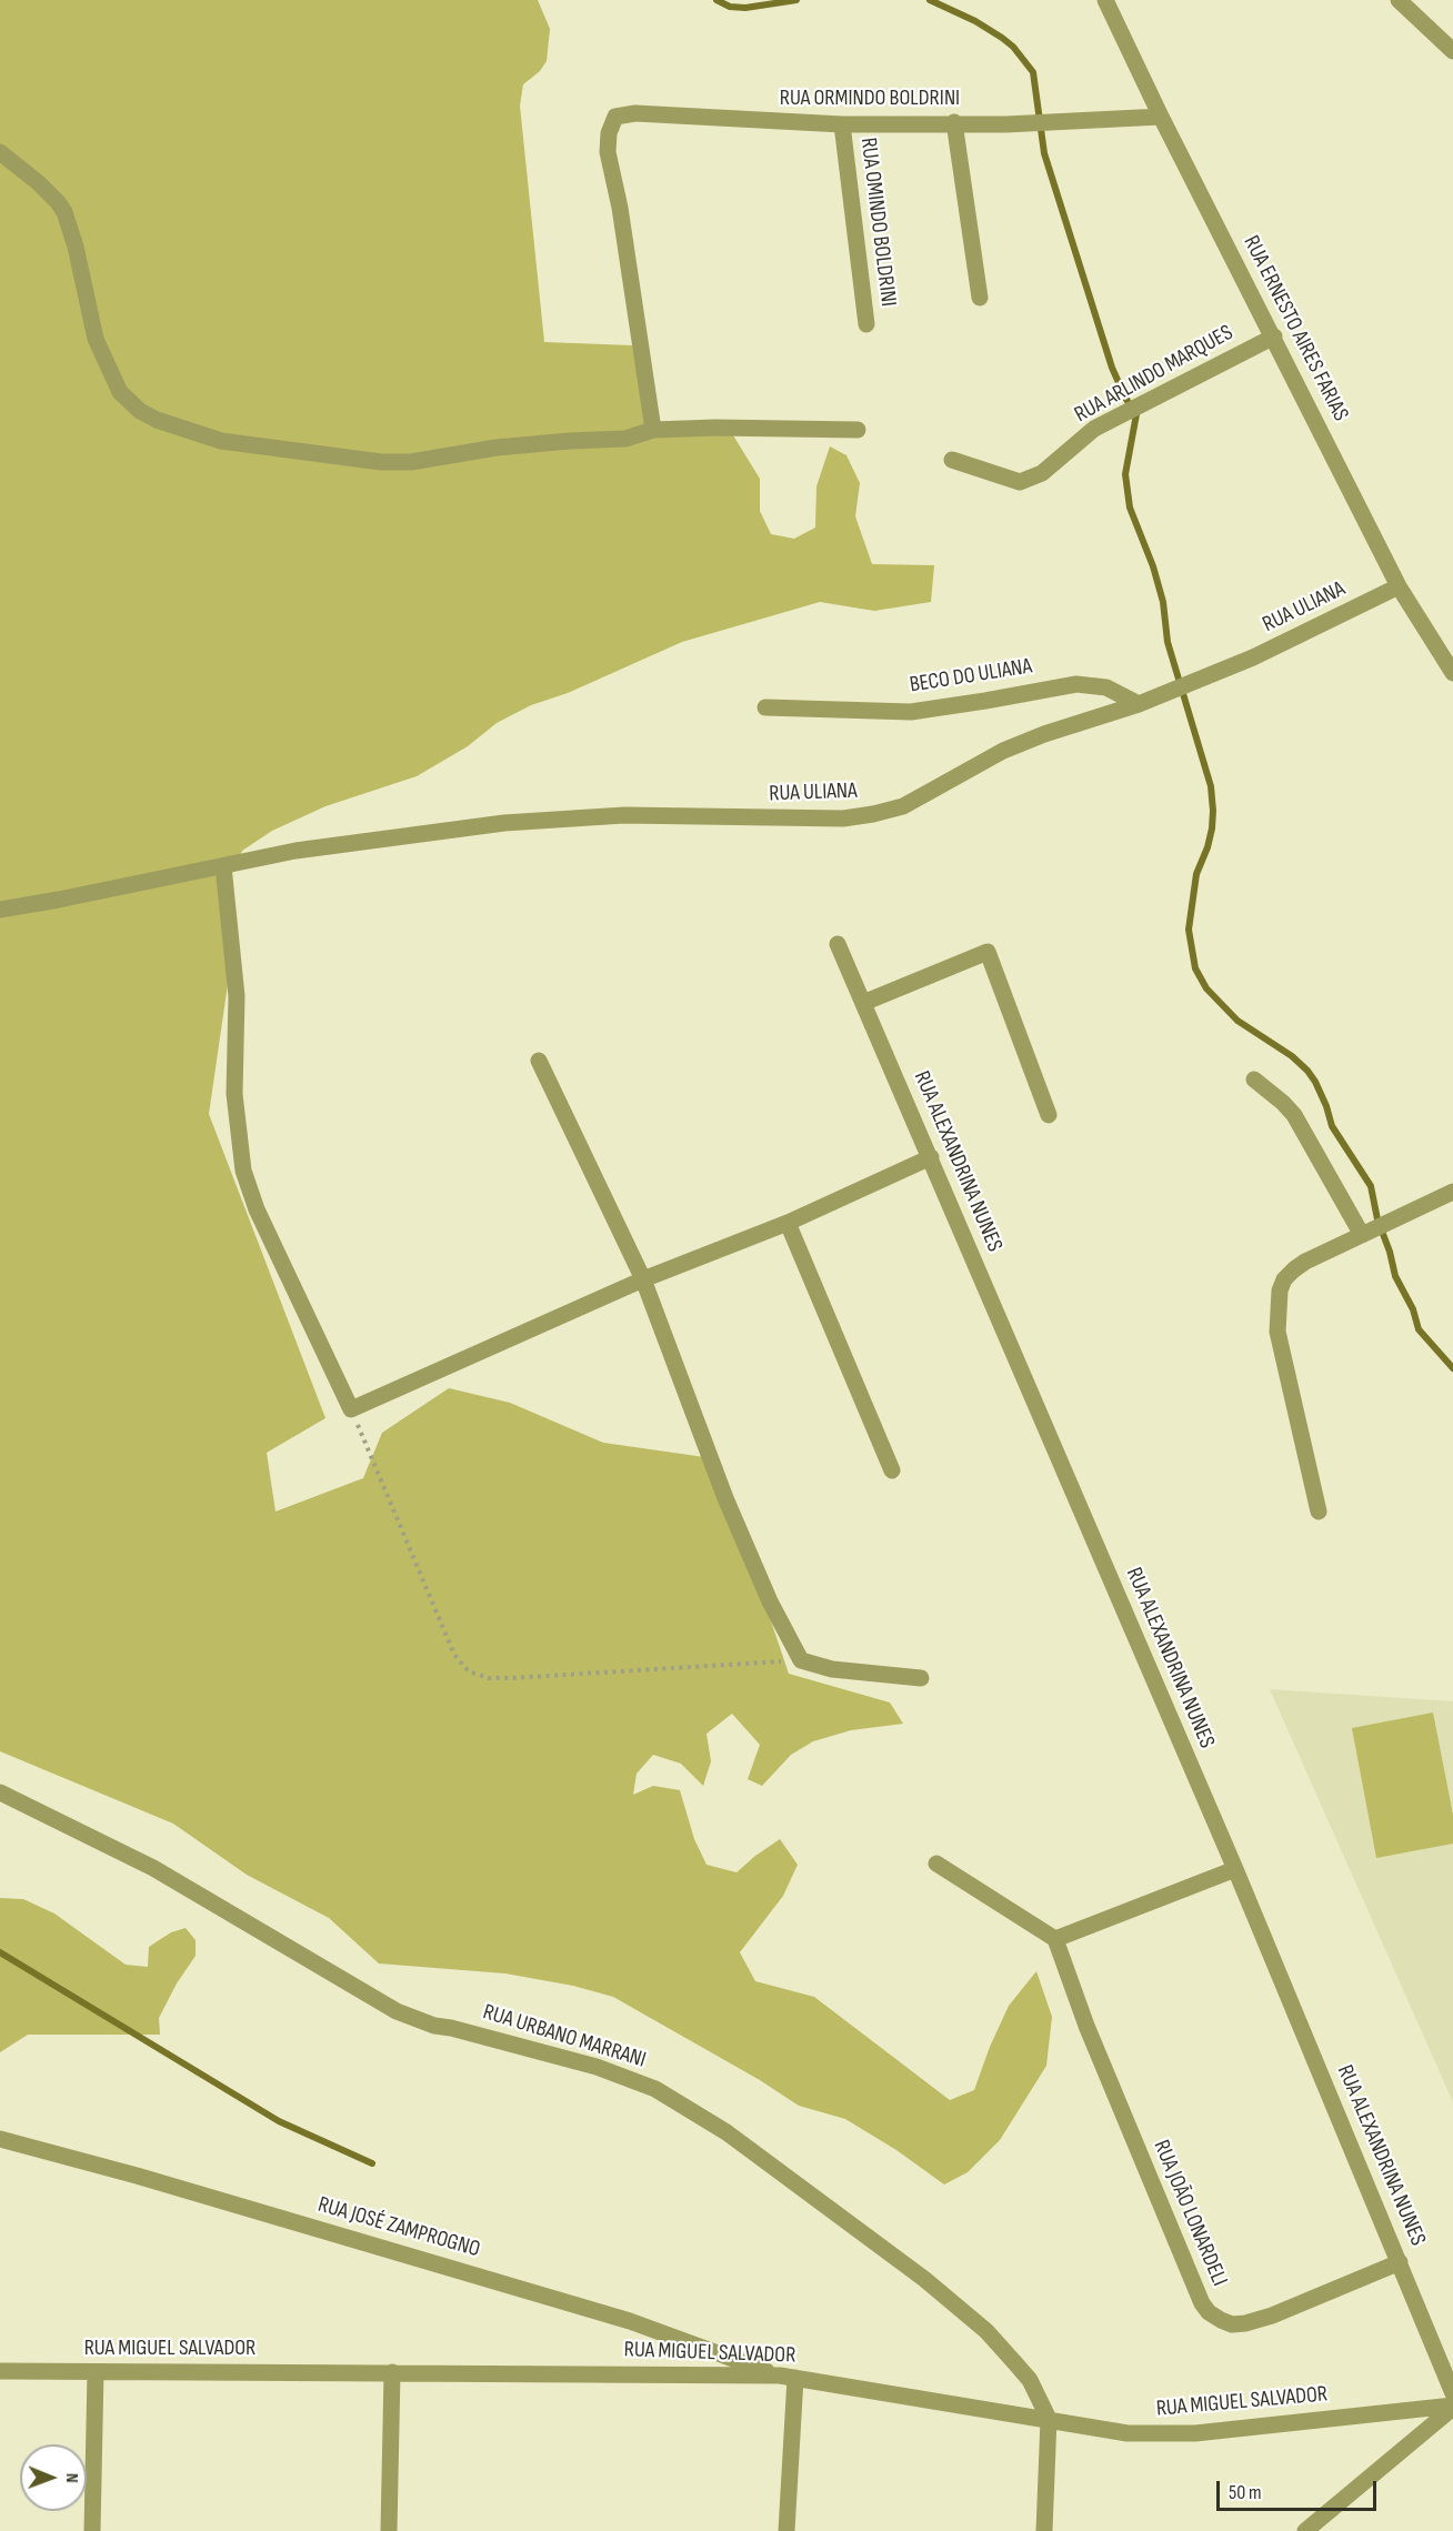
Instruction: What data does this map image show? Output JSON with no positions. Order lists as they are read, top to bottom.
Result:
{
  "streets": {
    "street": [
      "RUA ORMINDO BOLDRINI",
      "RUA OMINDO BOLDRINI",
      "RUA ERNESTO AIRES FARIAS",
      "RUA ARLINDO MARQUES",
      "RUA ULIANA",
      "BECO DO ULIANA",
      "RUA ALEXANDRINA NUNES",
      "RUA URBANO MARRANI",
      "RUA JOÃO LONARDELI",
      "RUA JOSÉ ZAMPROGNO",
      "RUA MIGUEL SALVADOR"
    ]
  },
  "crossings": [
    ["RUA ORMINDO BOLDRINI", "RUA OMINDO BOLDRINI"],
    ["RUA ORMINDO BOLDRINI", "RUA ERNESTO AIRES FARIAS"],
    ["RUA ERNESTO AIRES FARIAS", "RUA ARLINDO MARQUES"],
    ["RUA ERNESTO AIRES FARIAS", "RUA ULIANA"],
    ["RUA ULIANA", "BECO DO ULIANA"],
    ["RUA ALEXANDRINA NUNES", "RUA JOÃO LONARDELI"],
    ["RUA URBANO MARRANI", "RUA MIGUEL SALVADOR"],
    ["RUA JOSÉ ZAMPROGNO", "RUA MIGUEL SALVADOR"]
  ],
  "scale_bar": "50 m",
  "north": "right"
}
